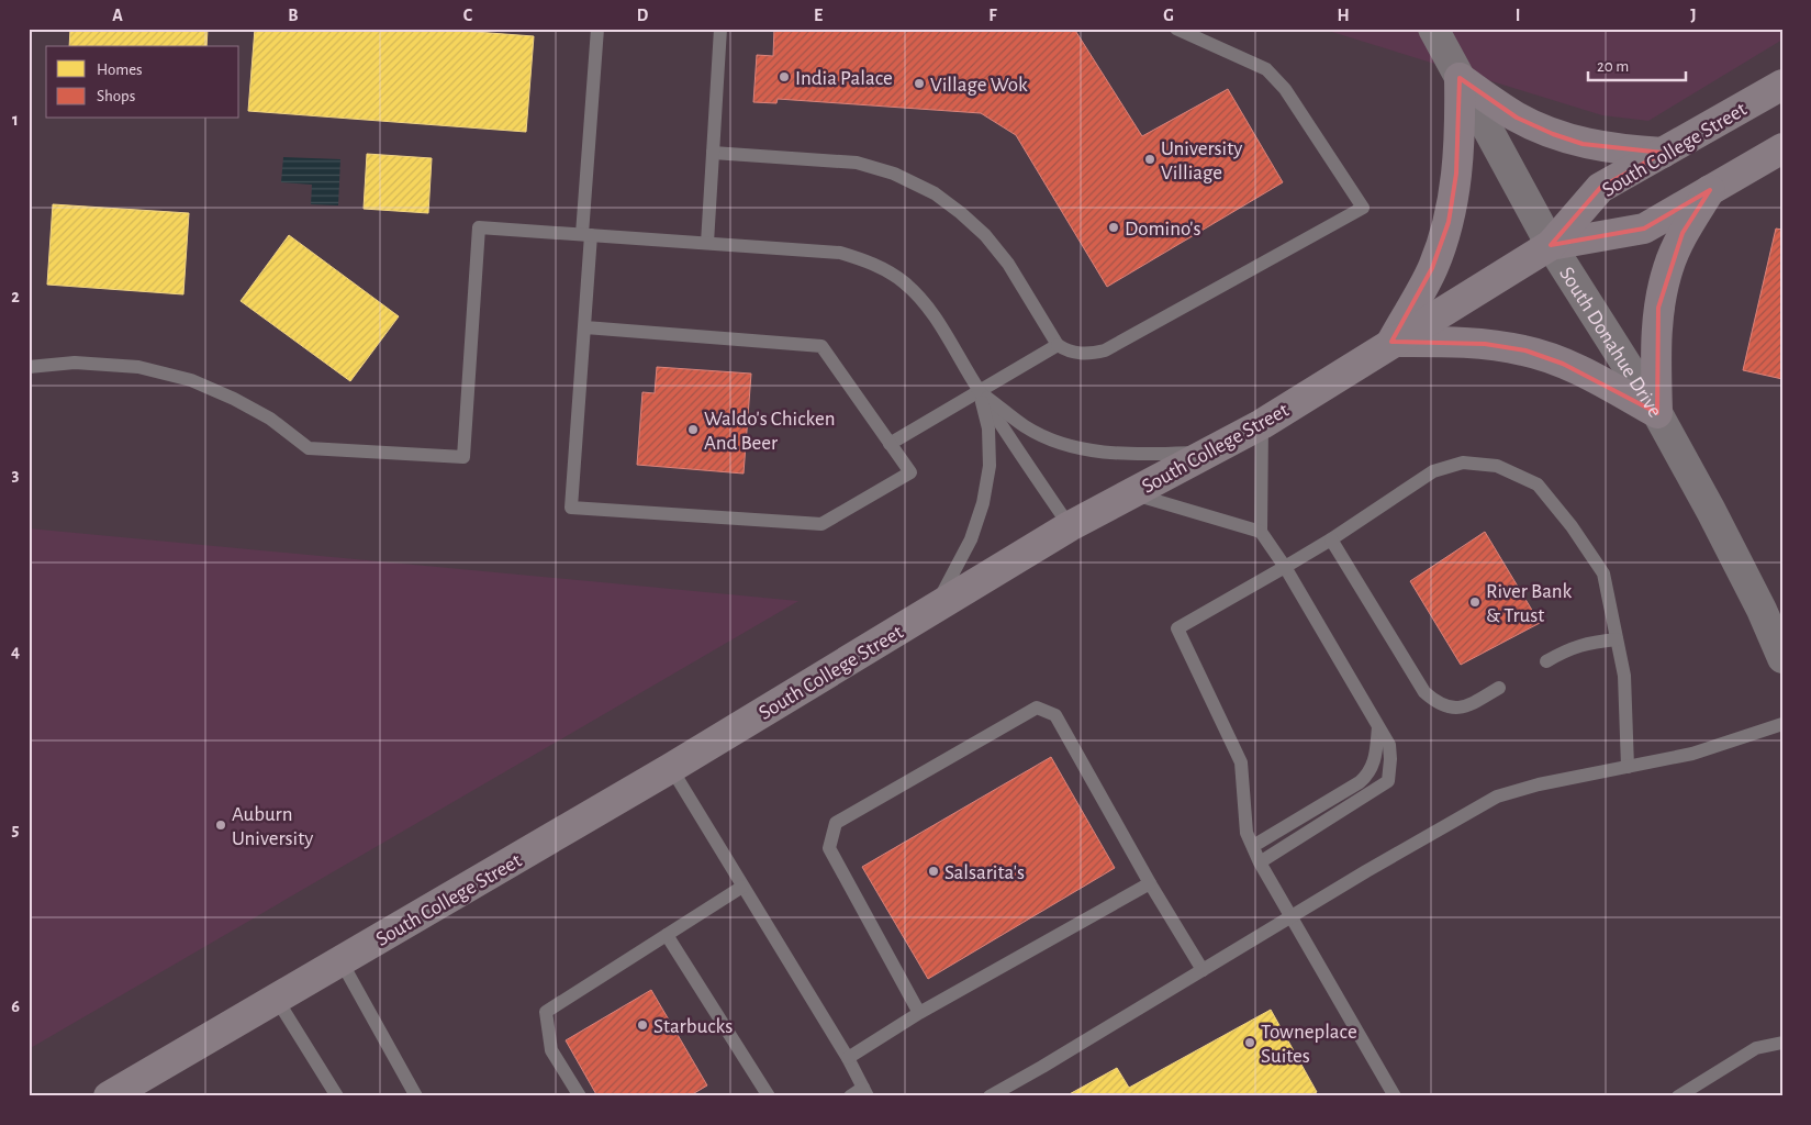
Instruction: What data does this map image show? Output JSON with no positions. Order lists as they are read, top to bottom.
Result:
{
  "streets": {
    "main road": ["South College Street"],
    "street": ["South Donahue Drive"]
  },
  "crossings": [
    ["South College Street", "South Donahue Drive"]
  ],
  "places": [
    "India Palace",
    "Village Wok",
    "University Villiage",
    "Domino's",
    "Waldo's Chicken And Beer",
    "River Bank & Trust",
    "Auburn University",
    "Salsarita's",
    "Starbucks",
    "Towneplace Suites"
  ],
  "legend": ["Homes", "Shops"],
  "scale_bar": "20 m",
  "grid": {
    "columns": [
      "A",
      "B",
      "C",
      "D",
      "E",
      "F",
      "G",
      "H",
      "I",
      "J"
    ],
    "rows": [
      "1",
      "2",
      "3",
      "4",
      "5",
      "6"
    ]
  }
}
